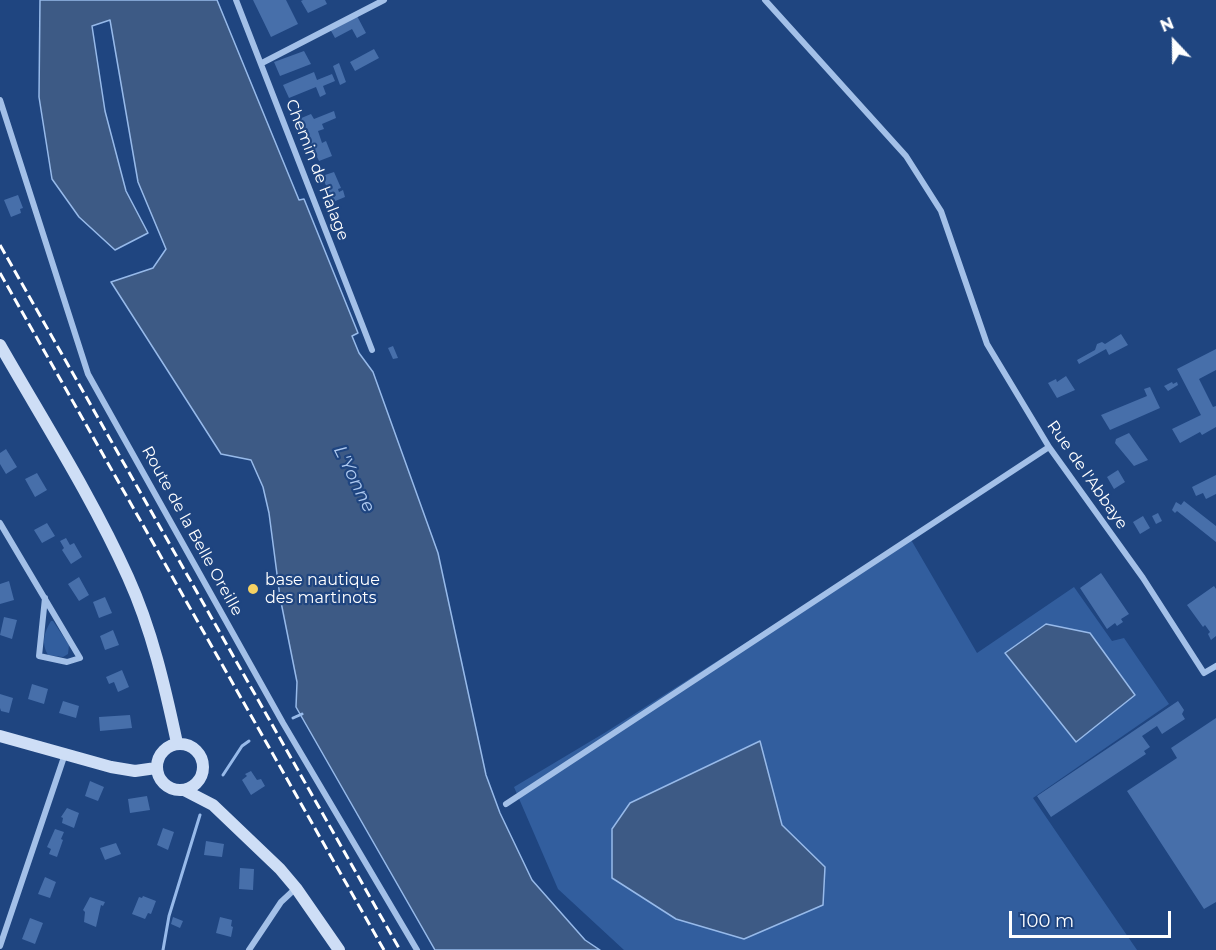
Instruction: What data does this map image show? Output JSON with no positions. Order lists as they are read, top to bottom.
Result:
{
  "streets": {
    "street": ["Chemin de Halage", "Rue de l'Abbaye", "Route de la Belle Oreille"]
  },
  "water": ["L'Yonne"],
  "places": ["base nautique des martinots"],
  "scale_bar": "100 m",
  "north": "top"
}
